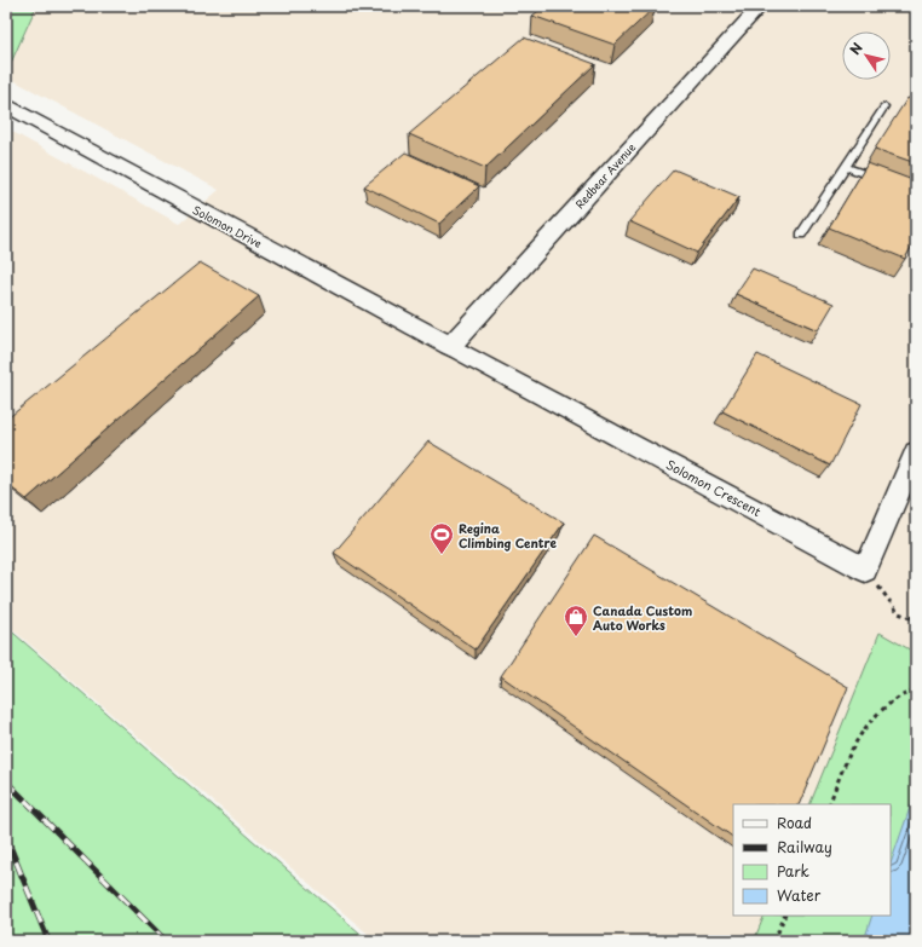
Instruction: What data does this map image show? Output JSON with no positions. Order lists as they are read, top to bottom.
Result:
{
  "streets": {
    "street": ["Redbear Avenue", "Solomon Drive", "Solomon Crescent"]
  },
  "crossings": [
    ["Redbear Avenue", "Solomon Drive"],
    ["Redbear Avenue", "Solomon Crescent"],
    ["Solomon Drive", "Solomon Crescent"]
  ],
  "places": {
    "sports": ["Regina Climbing Centre"],
    "shop": ["Canada Custom Auto Works"]
  },
  "legend": [
    "Road",
    "Railway",
    "Park",
    "Water"
  ],
  "north": "top left"
}
